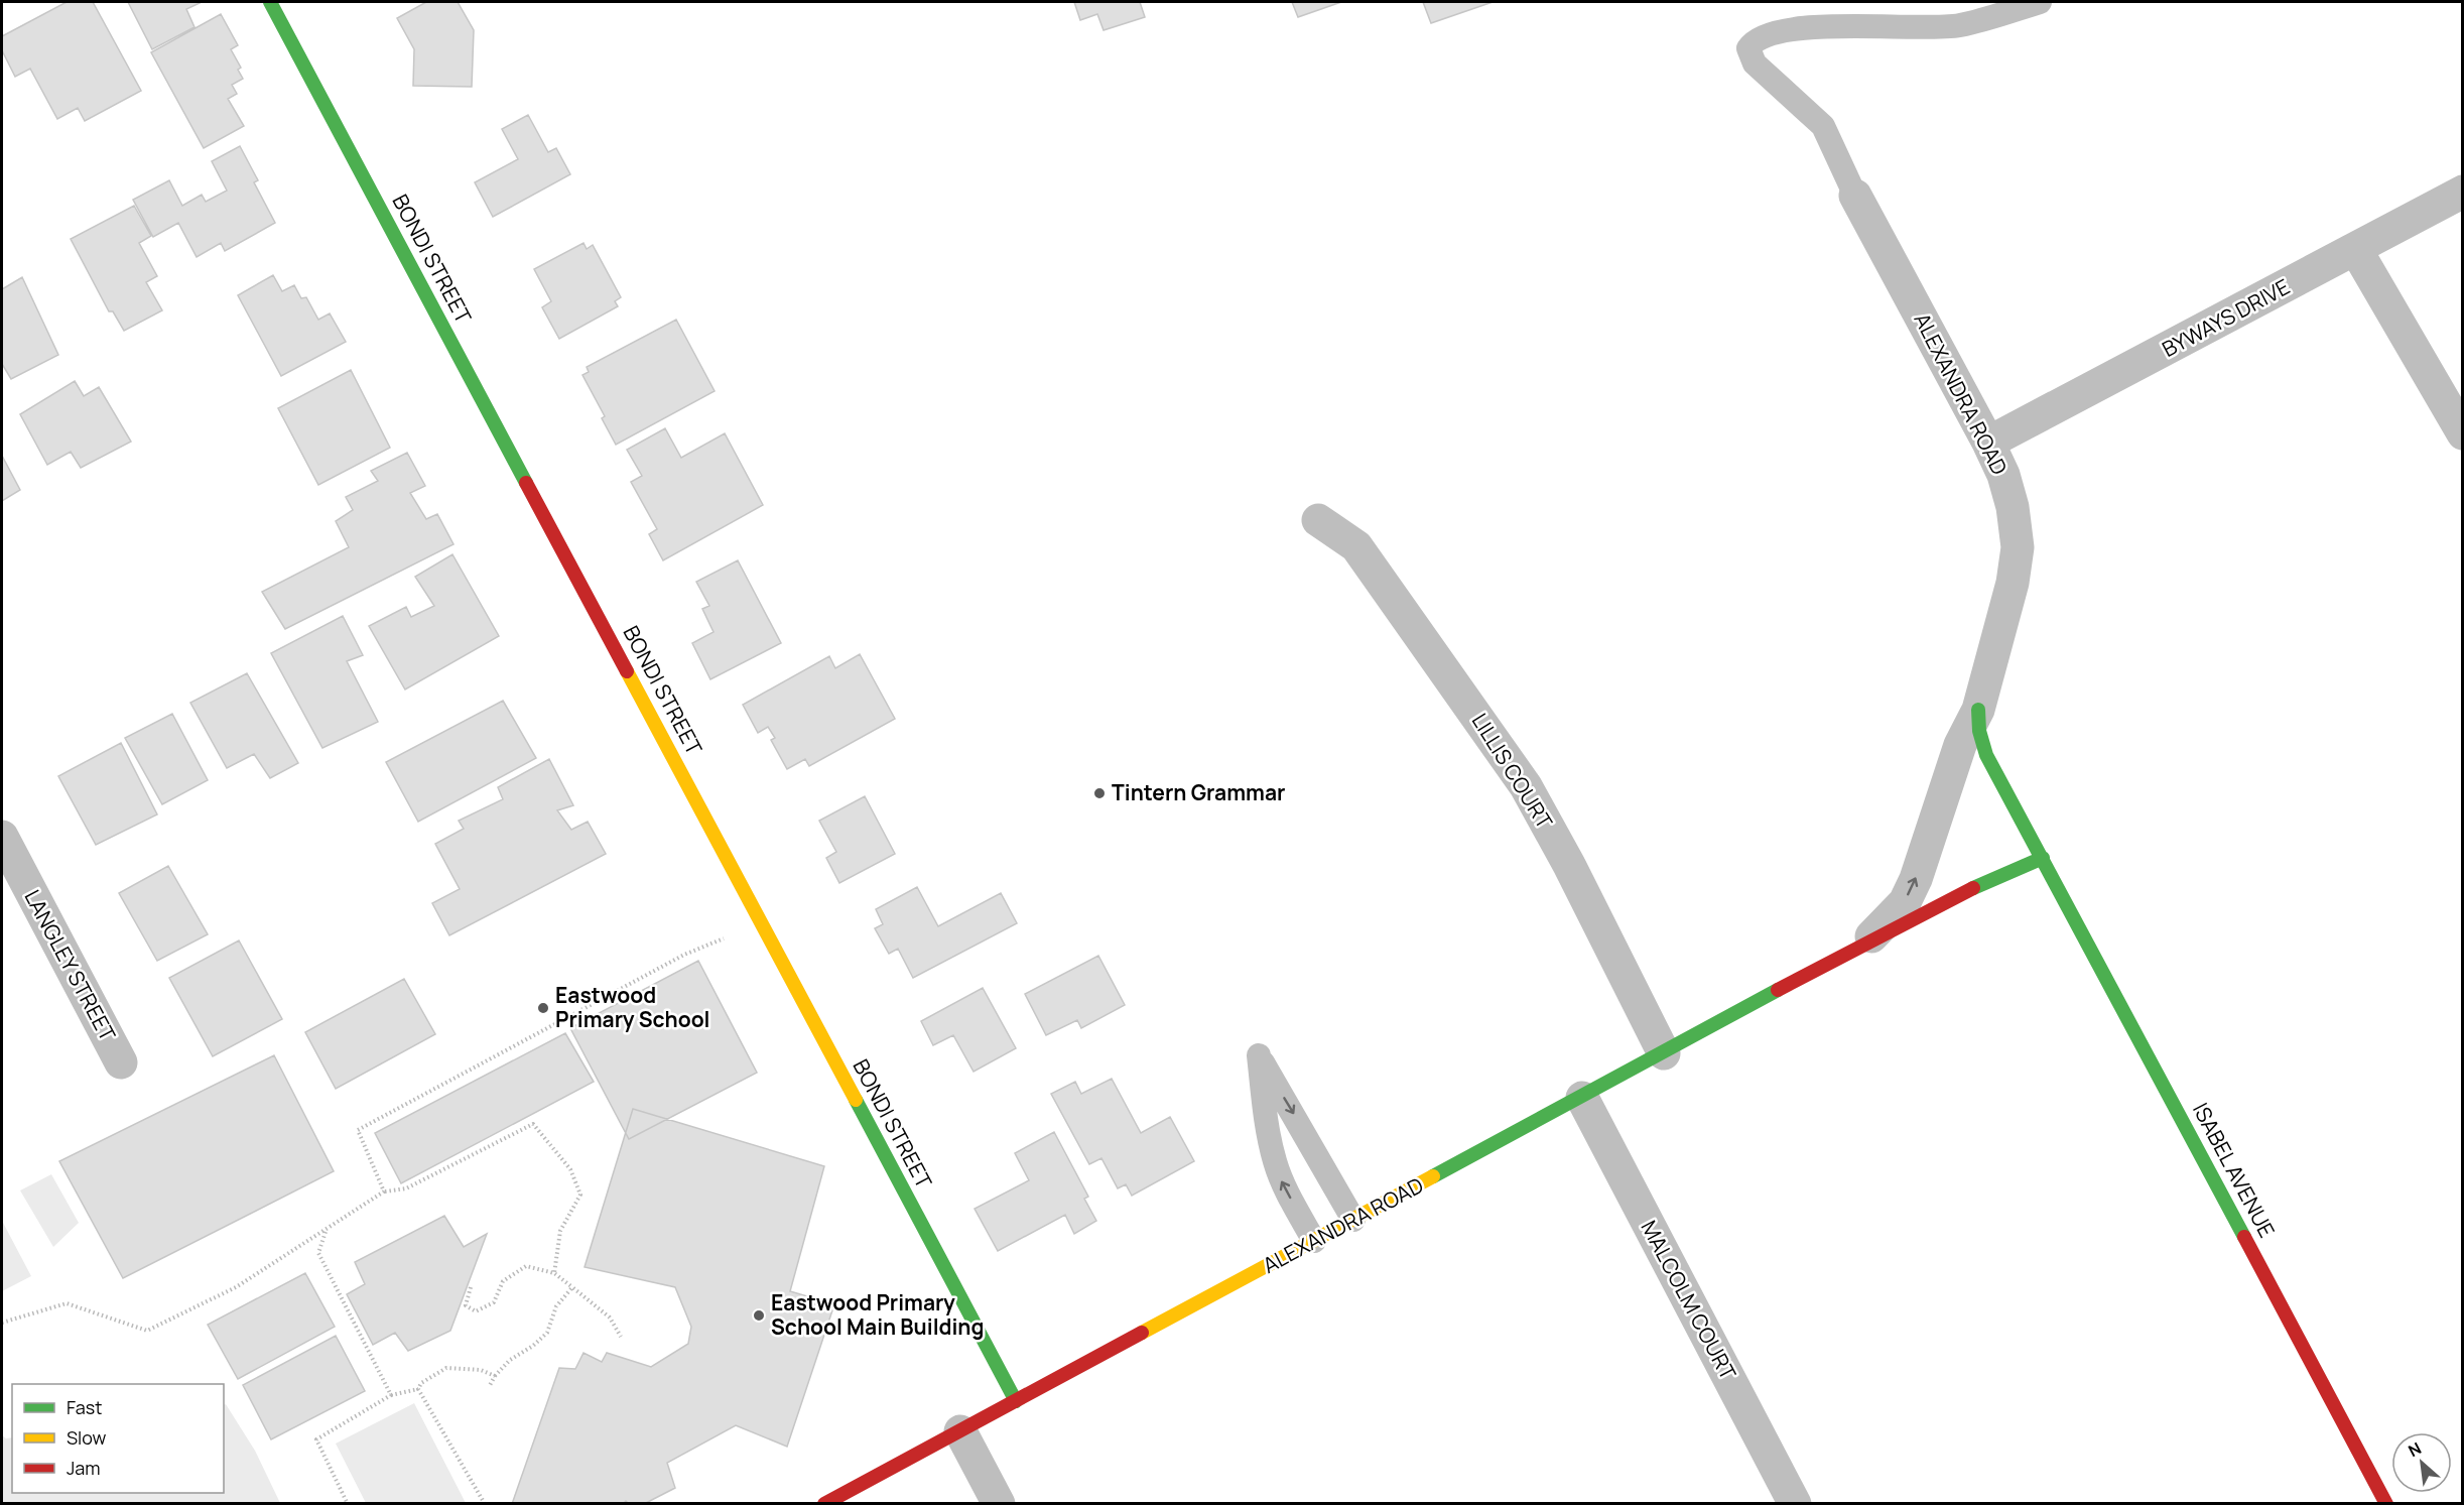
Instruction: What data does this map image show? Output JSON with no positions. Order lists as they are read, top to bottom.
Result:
{
  "streets": {
    "street": [
      "BONDI STREET",
      "BYWAYS DRIVE",
      "ALEXANDRA ROAD",
      "LILLIS COURT",
      "LANGLEY STREET",
      "ISABEL AVENUE",
      "MALCOLM COURT"
    ]
  },
  "crossings": [
    ["BONDI STREET", "ALEXANDRA ROAD"],
    ["BYWAYS DRIVE", "ALEXANDRA ROAD"],
    ["ALEXANDRA ROAD", "LILLIS COURT"],
    ["ALEXANDRA ROAD", "ISABEL AVENUE"],
    ["ALEXANDRA ROAD", "MALCOLM COURT"]
  ],
  "places": ["Tintern Grammar", "Eastwood Primary School", "Eastwood Primary School Main Building"],
  "legend": ["Fast", "Slow", "Jam"],
  "north": "top left"
}
